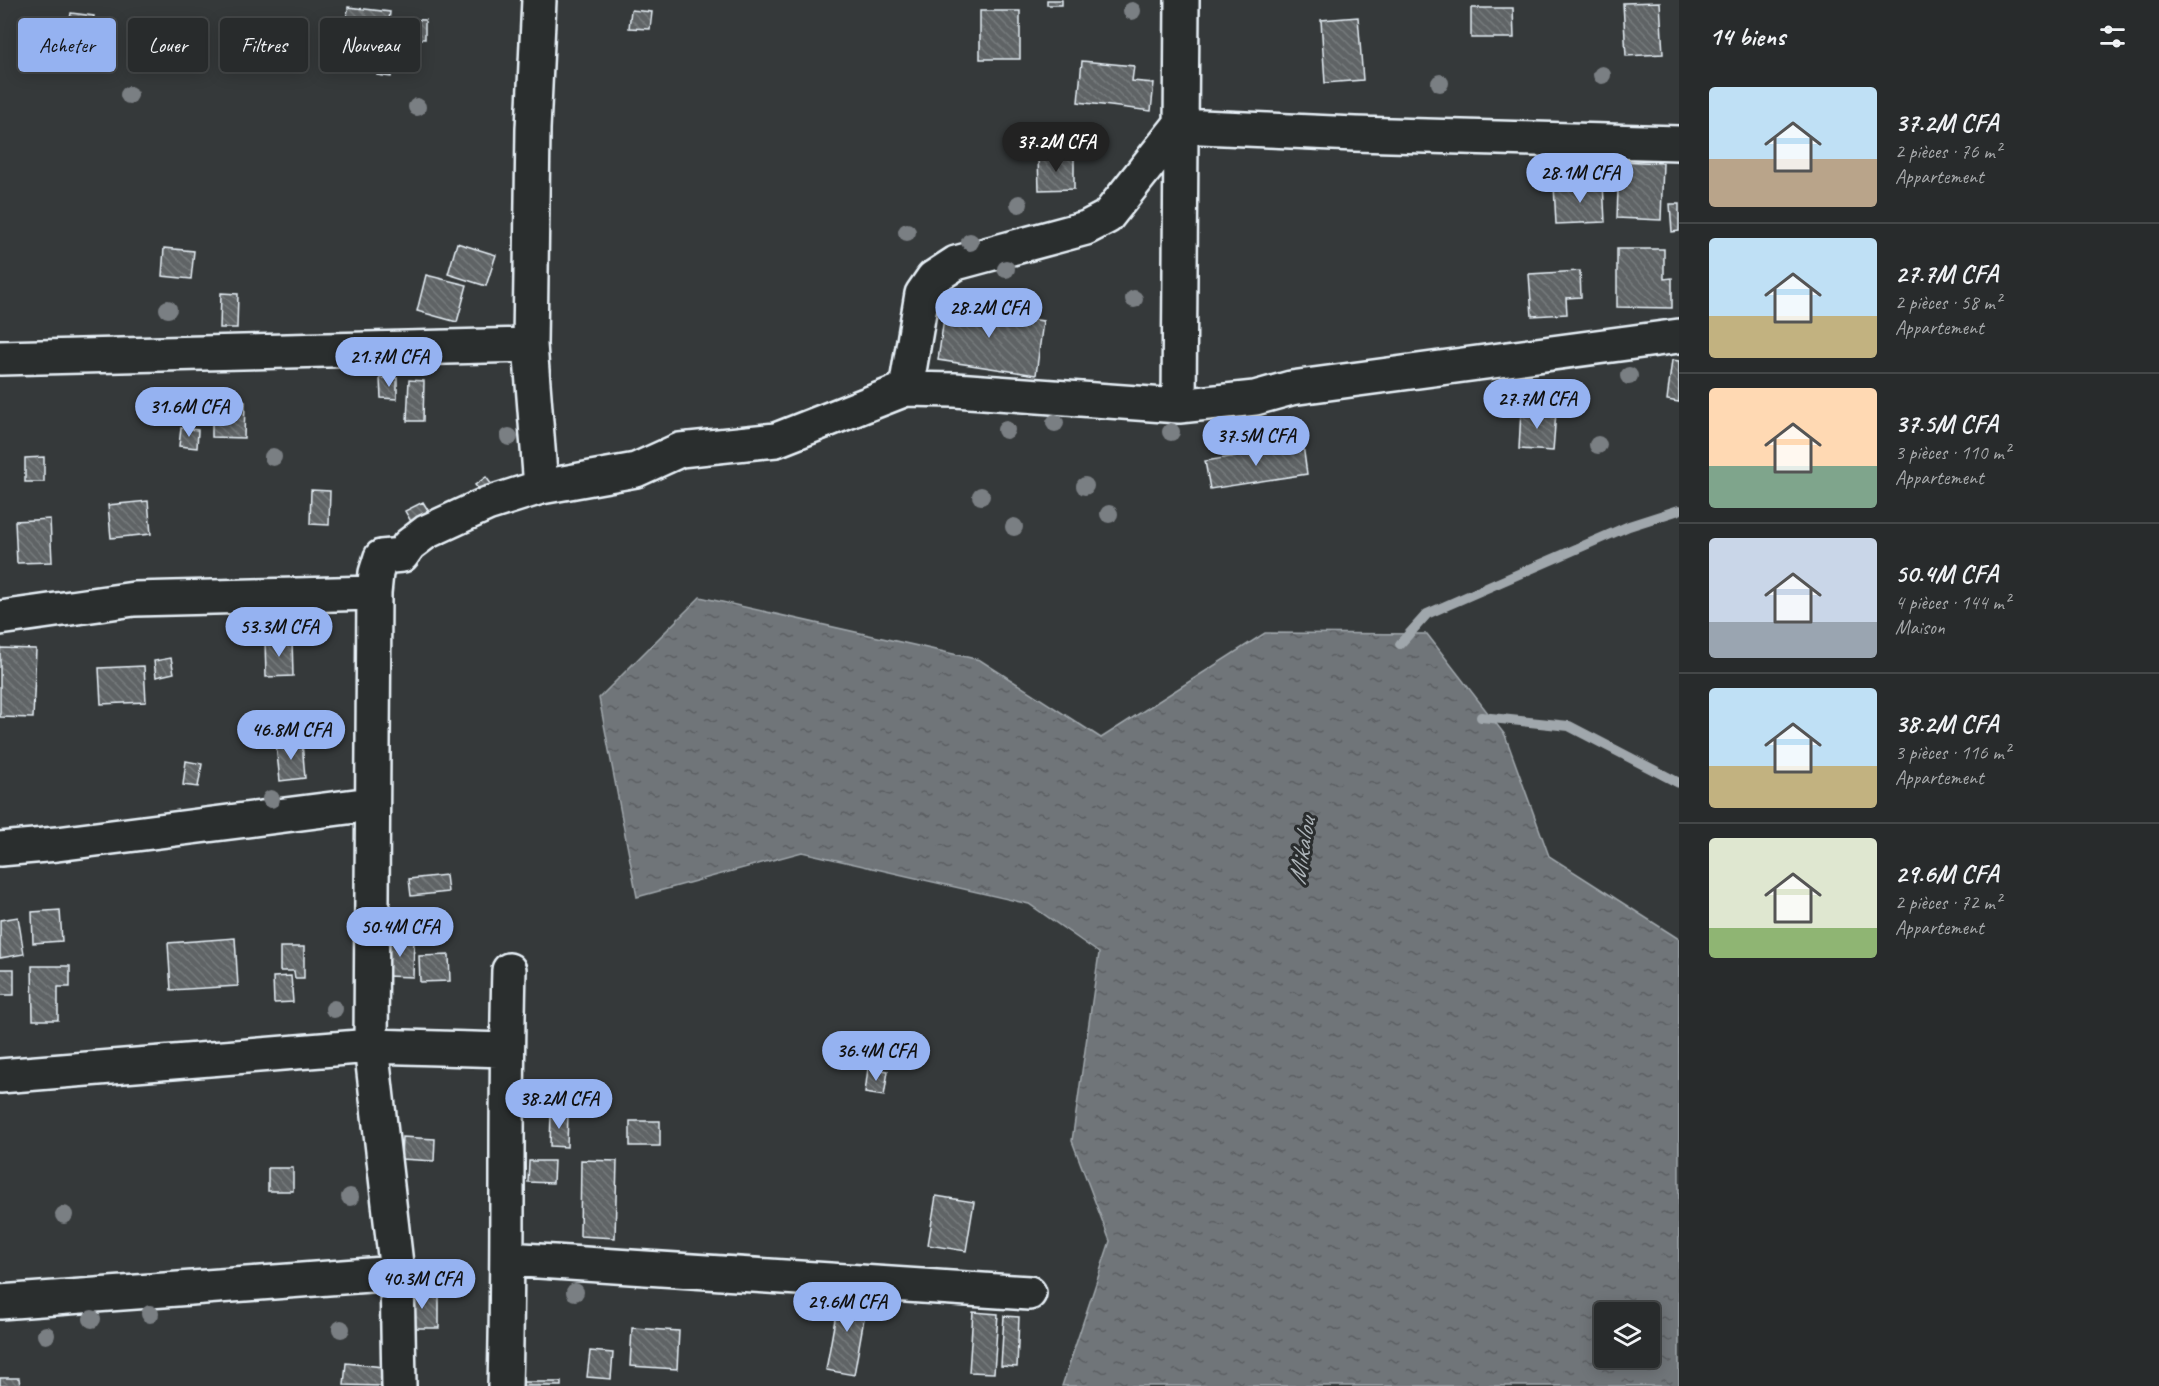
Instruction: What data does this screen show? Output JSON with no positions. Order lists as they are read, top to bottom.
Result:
{
  "water": ["Mikalou"],
  "page": {
    "heading": "14 biens",
    "chip": [
      "Acheter",
      "Louer",
      "Filtres",
      "Nouveau"
    ],
    "list": [
      {
        "name": "37.2M CFA",
        "note": "2 pièces · 76 m² · Appartement"
      },
      {
        "name": "27.7M CFA",
        "note": "2 pièces · 58 m² · Appartement"
      },
      {
        "name": "37.5M CFA",
        "note": "3 pièces · 110 m² · Appartement"
      },
      {
        "name": "50.4M CFA",
        "note": "4 pièces · 144 m² · Maison"
      },
      {
        "name": "38.2M CFA",
        "note": "3 pièces · 116 m² · Appartement"
      },
      {
        "name": "29.6M CFA",
        "note": "2 pièces · 72 m² · Appartement"
      }
    ],
    "price": [
      "37.2M CFA",
      "28.1M CFA",
      "28.2M CFA",
      "21.7M CFA",
      "27.7M CFA",
      "31.6M CFA",
      "37.5M CFA",
      "53.3M CFA",
      "46.8M CFA",
      "50.4M CFA",
      "36.4M CFA",
      "38.2M CFA",
      "40.3M CFA",
      "29.6M CFA"
    ]
  }
}
